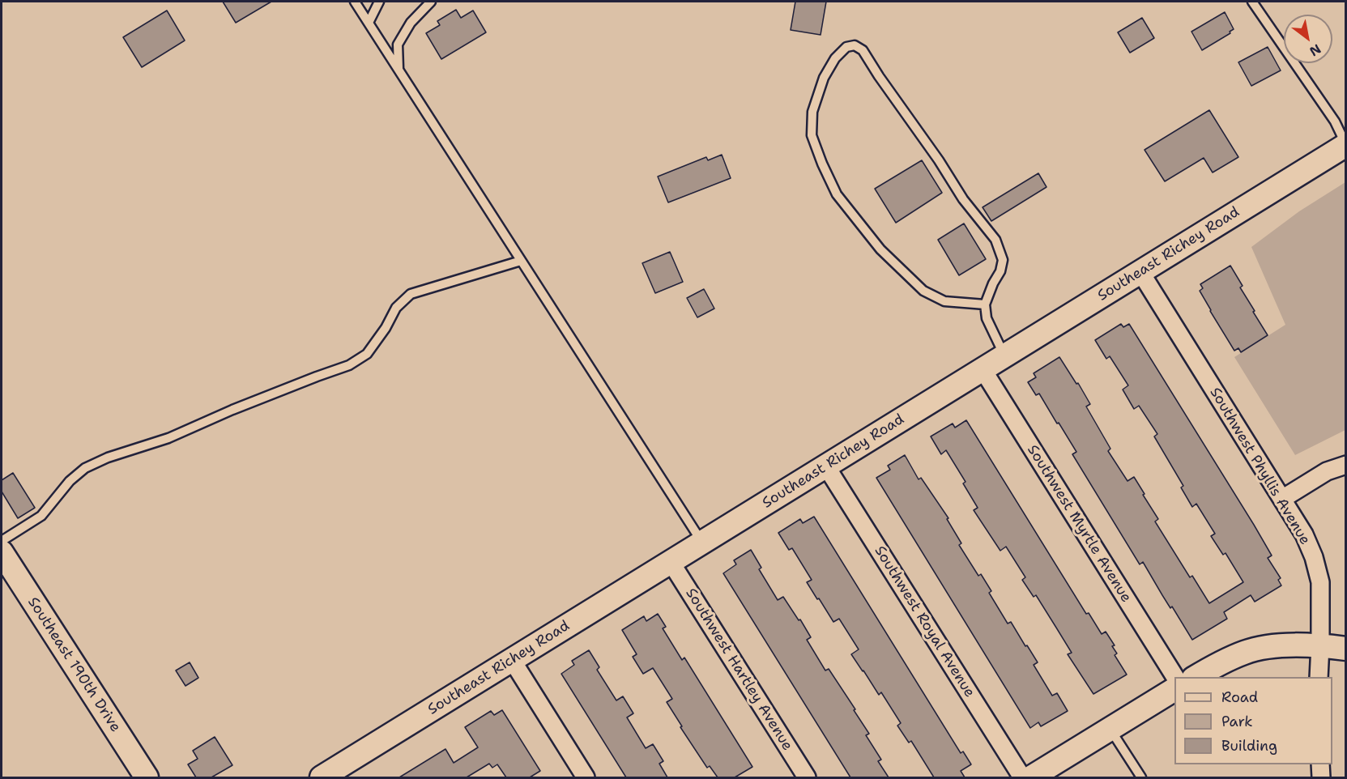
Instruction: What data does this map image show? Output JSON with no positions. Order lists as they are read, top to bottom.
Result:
{
  "streets": {
    "main road": ["Southeast Richey Road", "Southeast 190th Drive"],
    "street": [
      "Southwest Phyllis Avenue",
      "Southwest Myrtle Avenue",
      "Southwest Royal Avenue",
      "Southwest Hartley Avenue"
    ]
  },
  "crossings": [
    ["Southeast Richey Road", "Southwest Phyllis Avenue"],
    ["Southeast Richey Road", "Southwest Myrtle Avenue"],
    ["Southeast Richey Road", "Southwest Royal Avenue"],
    ["Southeast Richey Road", "Southwest Hartley Avenue"]
  ],
  "legend": ["Road", "Park", "Building"],
  "north": "bottom right"
}
